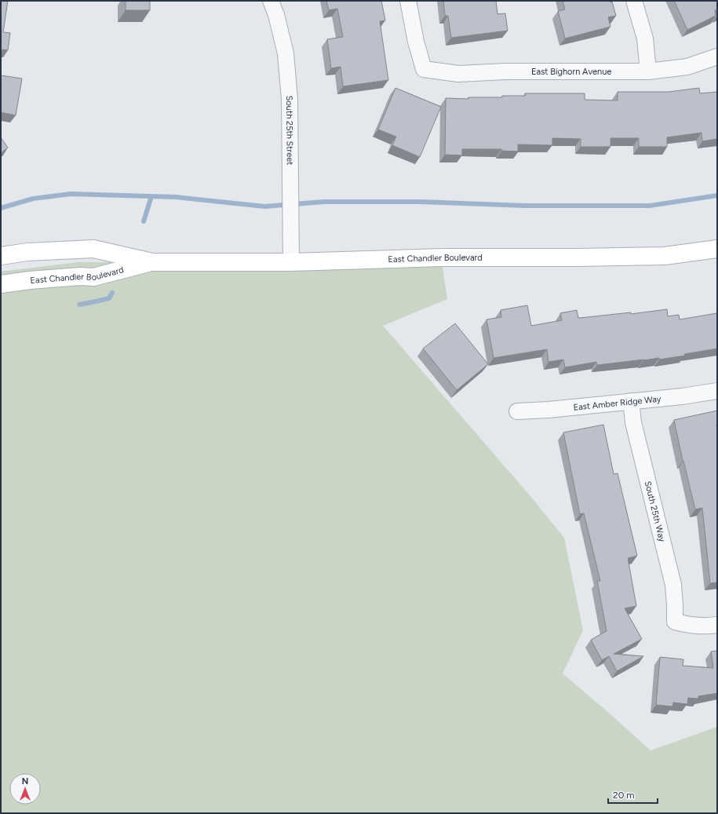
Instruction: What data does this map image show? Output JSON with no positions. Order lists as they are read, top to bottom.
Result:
{
  "streets": {
    "main road": ["East Chandler Boulevard"],
    "street": [
      "East Bighorn Avenue",
      "South 25th Street",
      "East Amber Ridge Way",
      "South 25th Way"
    ]
  },
  "crossings": [
    ["South 25th Street", "East Chandler Boulevard"],
    ["East Amber Ridge Way", "South 25th Way"]
  ],
  "scale_bar": "20 m",
  "north": "top"
}
